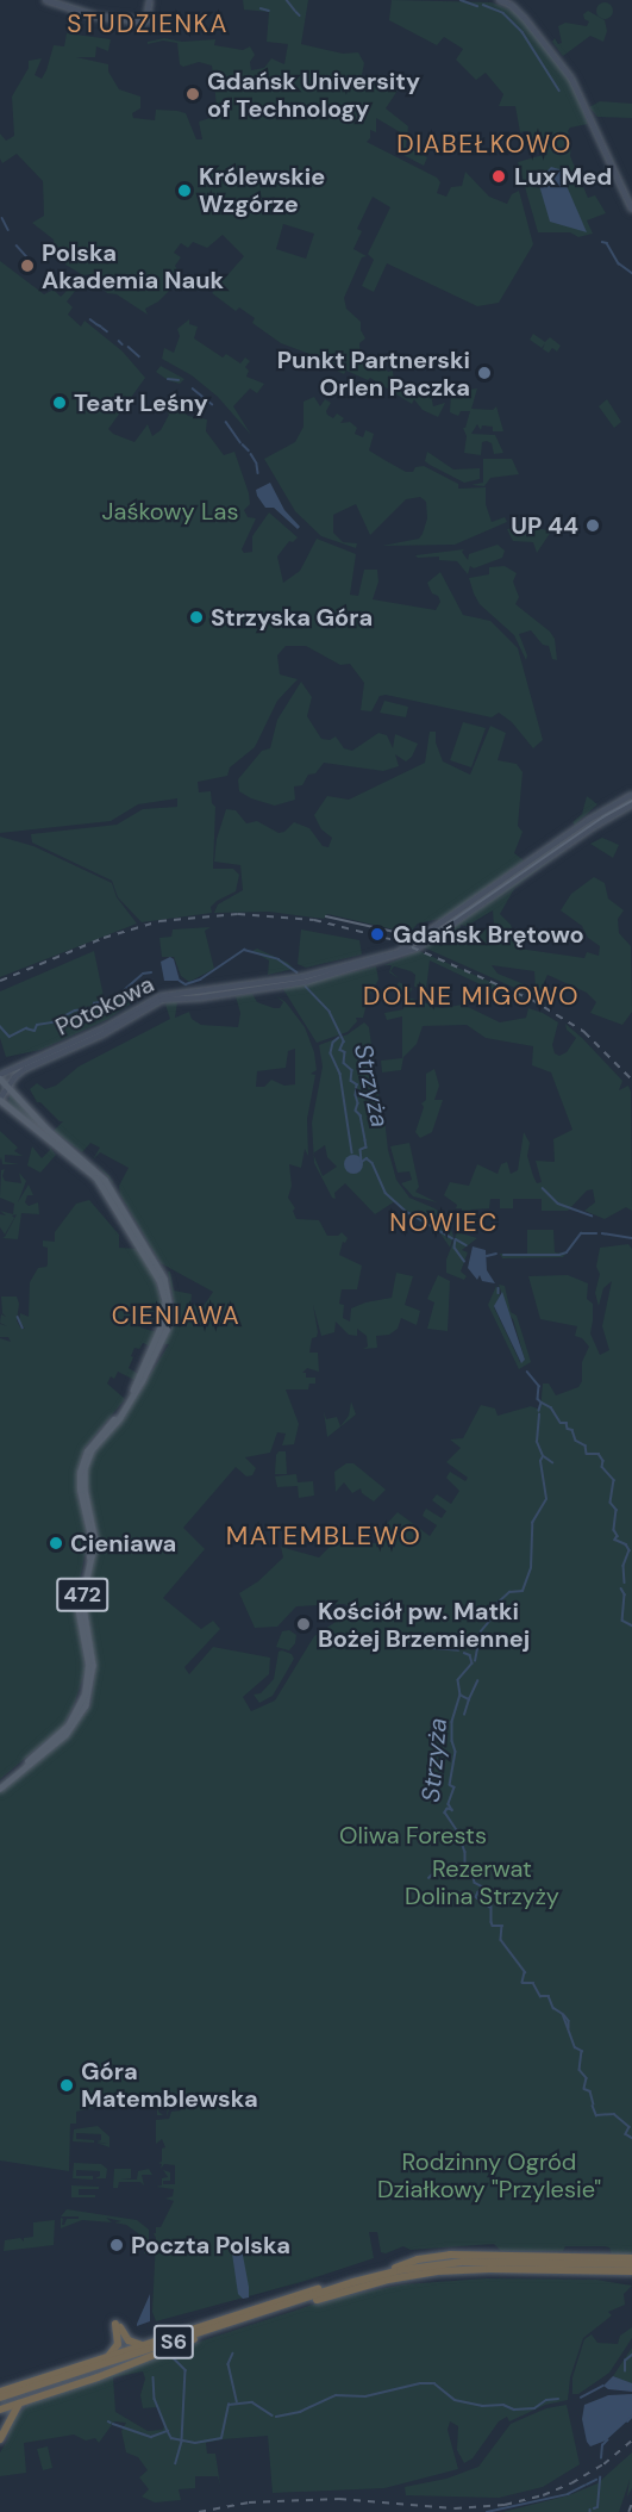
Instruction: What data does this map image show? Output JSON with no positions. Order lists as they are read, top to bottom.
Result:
{
  "streets": {
    "highway": ["S6"],
    "main road": ["Potokowa", "472"]
  },
  "crossings": [
    ["Potokowa", "472"]
  ],
  "districts": [
    "STUDZIENKA",
    "DIABEŁKOWO",
    "DOLNE MIGOWO",
    "NOWIEC",
    "CIENIAWA",
    "MATEMBLEWO"
  ],
  "water": ["Strzyża"],
  "parks": [
    "Jaśkowy Las",
    "Oliwa Forests",
    "Rezerwat Dolina Strzyży",
    "Rodzinny Ogród Działkowy \"Przylesie\""
  ],
  "places": [
    "Gdańsk University of Technology",
    "Lux Med",
    "Królewskie Wzgórze",
    "Polska Akademia Nauk",
    "Punkt Partnerski Orlen Paczka",
    "Teatr Leśny",
    "UP 44",
    "Strzyska Góra",
    "Gdańsk Brętowo",
    "Cieniawa",
    "Kościół pw. Matki Bożej Brzemiennej",
    "Góra Matemblewska",
    "Poczta Polska"
  ]
}
